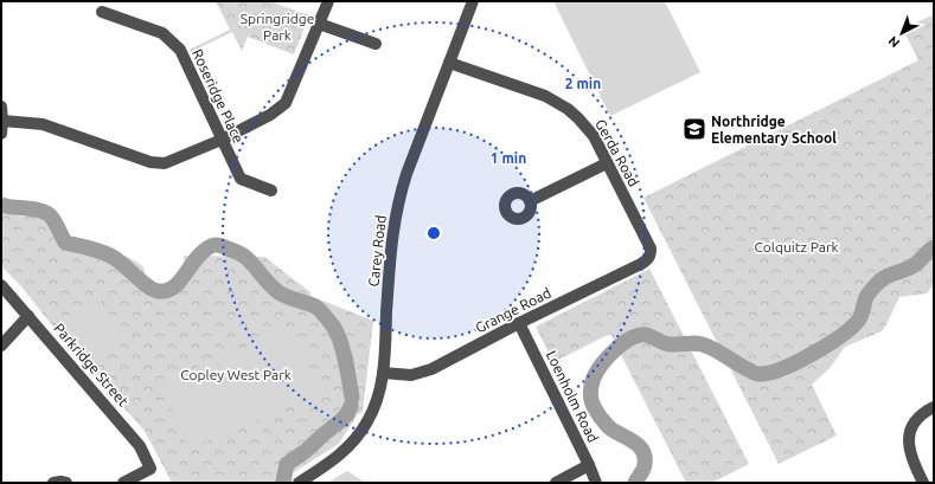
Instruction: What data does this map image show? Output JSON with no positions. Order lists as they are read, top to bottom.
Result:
{
  "streets": {
    "street": [
      "Roseridge Place",
      "Gerda Road",
      "Carey Road",
      "Grange Road",
      "Parkridge Street",
      "Loenholm Road"
    ]
  },
  "crossings": [
    ["Gerda Road", "Carey Road"],
    ["Gerda Road", "Grange Road"],
    ["Carey Road", "Grange Road"],
    ["Grange Road", "Loenholm Road"]
  ],
  "parks": ["Springridge Park", "Colquitz Park", "Copley West Park"],
  "places": {
    "school or university": ["Northridge Elementary School"]
  },
  "north": "bottom left",
  "rings": ["2 min", "1 min"]
}
